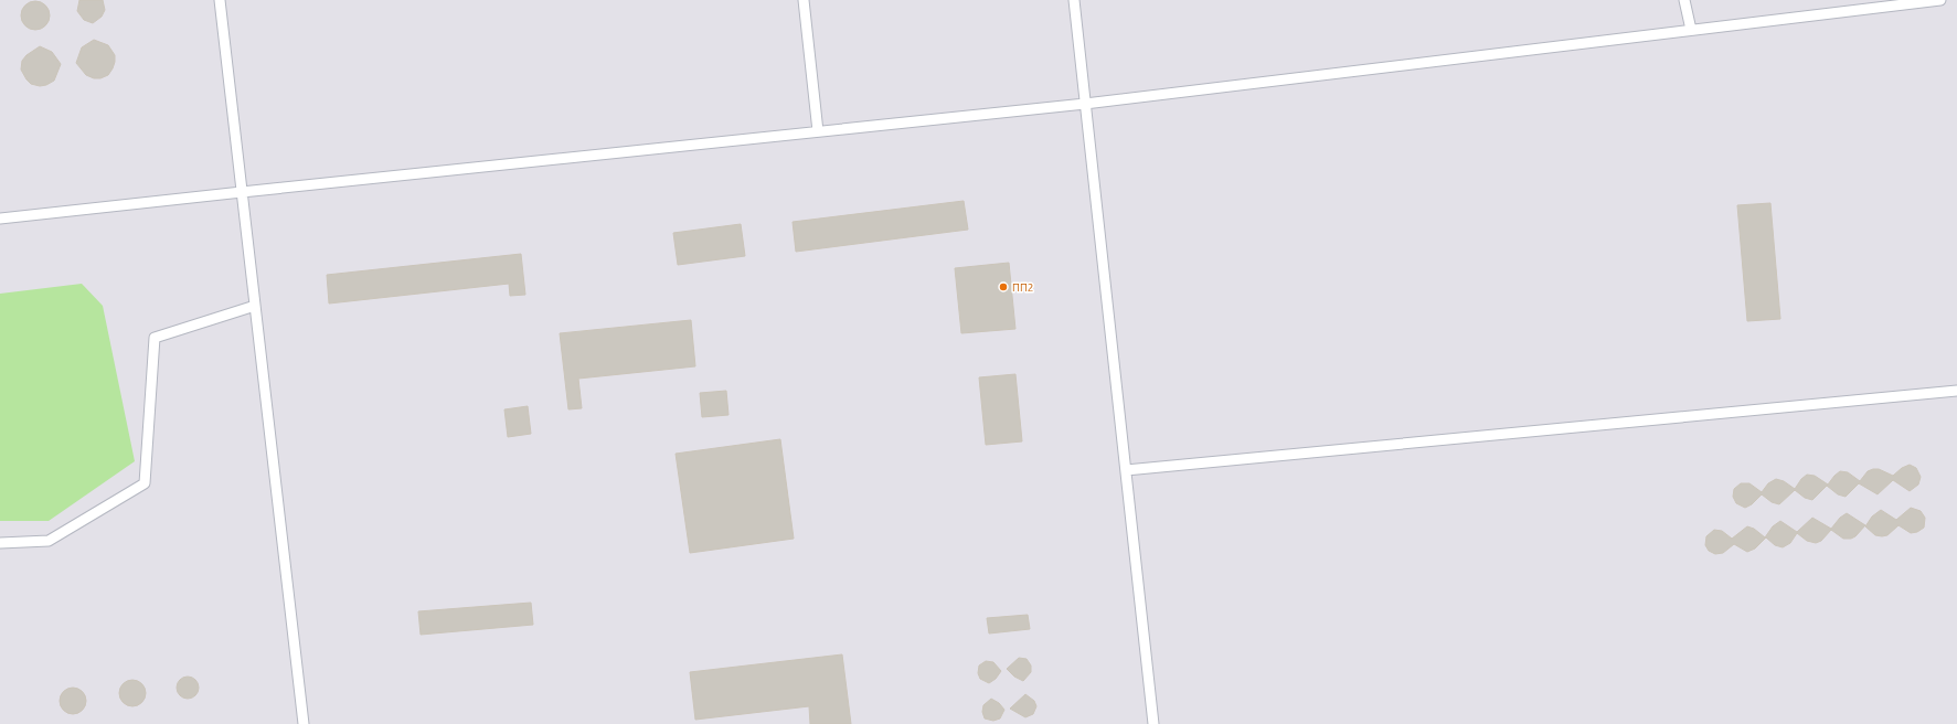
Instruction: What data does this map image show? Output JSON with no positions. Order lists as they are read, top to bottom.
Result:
{
  "places": ["ПП2"]
}
